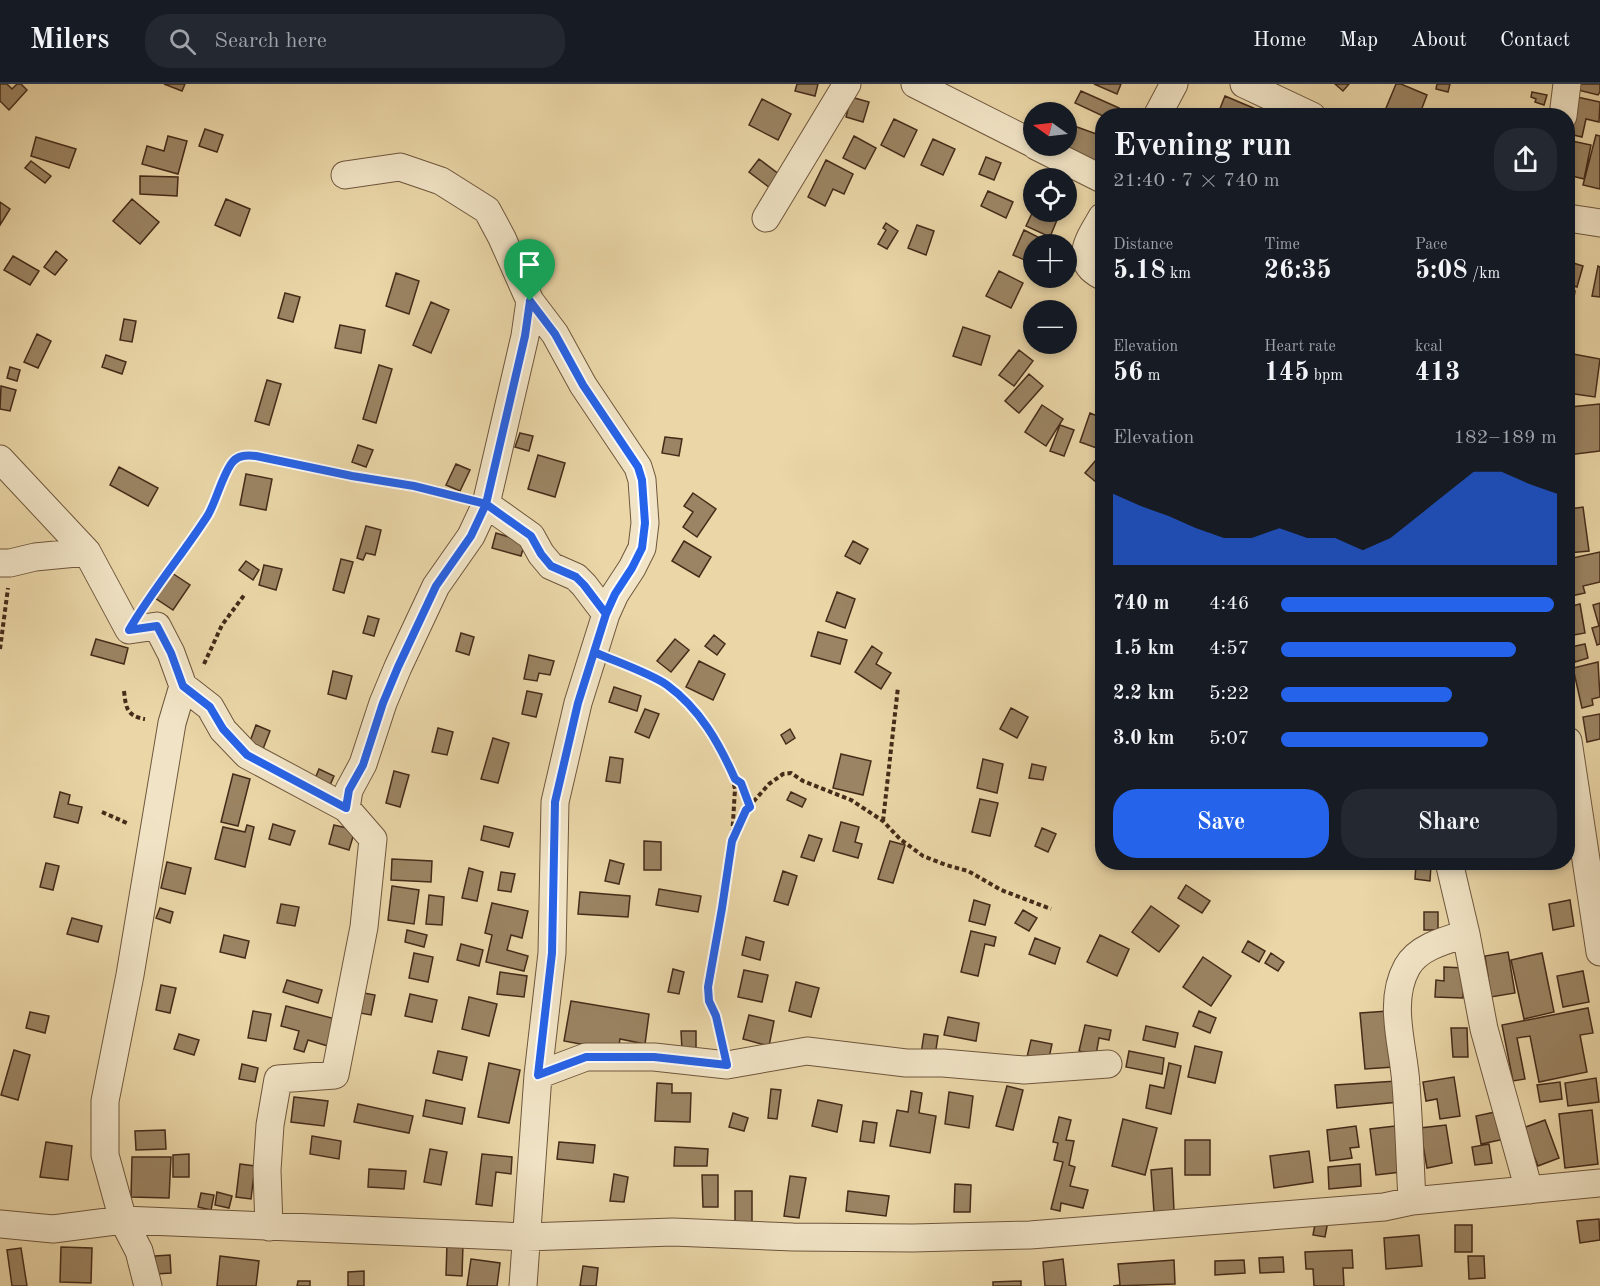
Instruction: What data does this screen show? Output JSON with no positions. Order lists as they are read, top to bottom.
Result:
{
  "north": "left",
  "page": {
    "header": "Milers",
    "search": "Search here",
    "nav": [
      "Home",
      "Map",
      "About",
      "Contact"
    ],
    "map_buttons": ["+", "−"],
    "heading": ["Evening run", "21:40 · 7 × 740 m"],
    "stats": [
      ["Distance", "5.18 km"],
      ["Time", "26:35"],
      ["Pace", "5:08 /km"],
      ["Elevation", "56 m"],
      ["Heart rate", "145 bpm"],
      ["kcal", "413"]
    ],
    "chart": ["Elevation", "182–189 m"],
    "list": [
      {
        "name": "740 m",
        "note": "4:46"
      },
      {
        "name": "1.5 km",
        "note": "4:57"
      },
      {
        "name": "2.2 km",
        "note": "5:22"
      },
      {
        "name": "3.0 km",
        "note": "5:07"
      }
    ],
    "buttons": ["Save", "Share"]
  }
}
